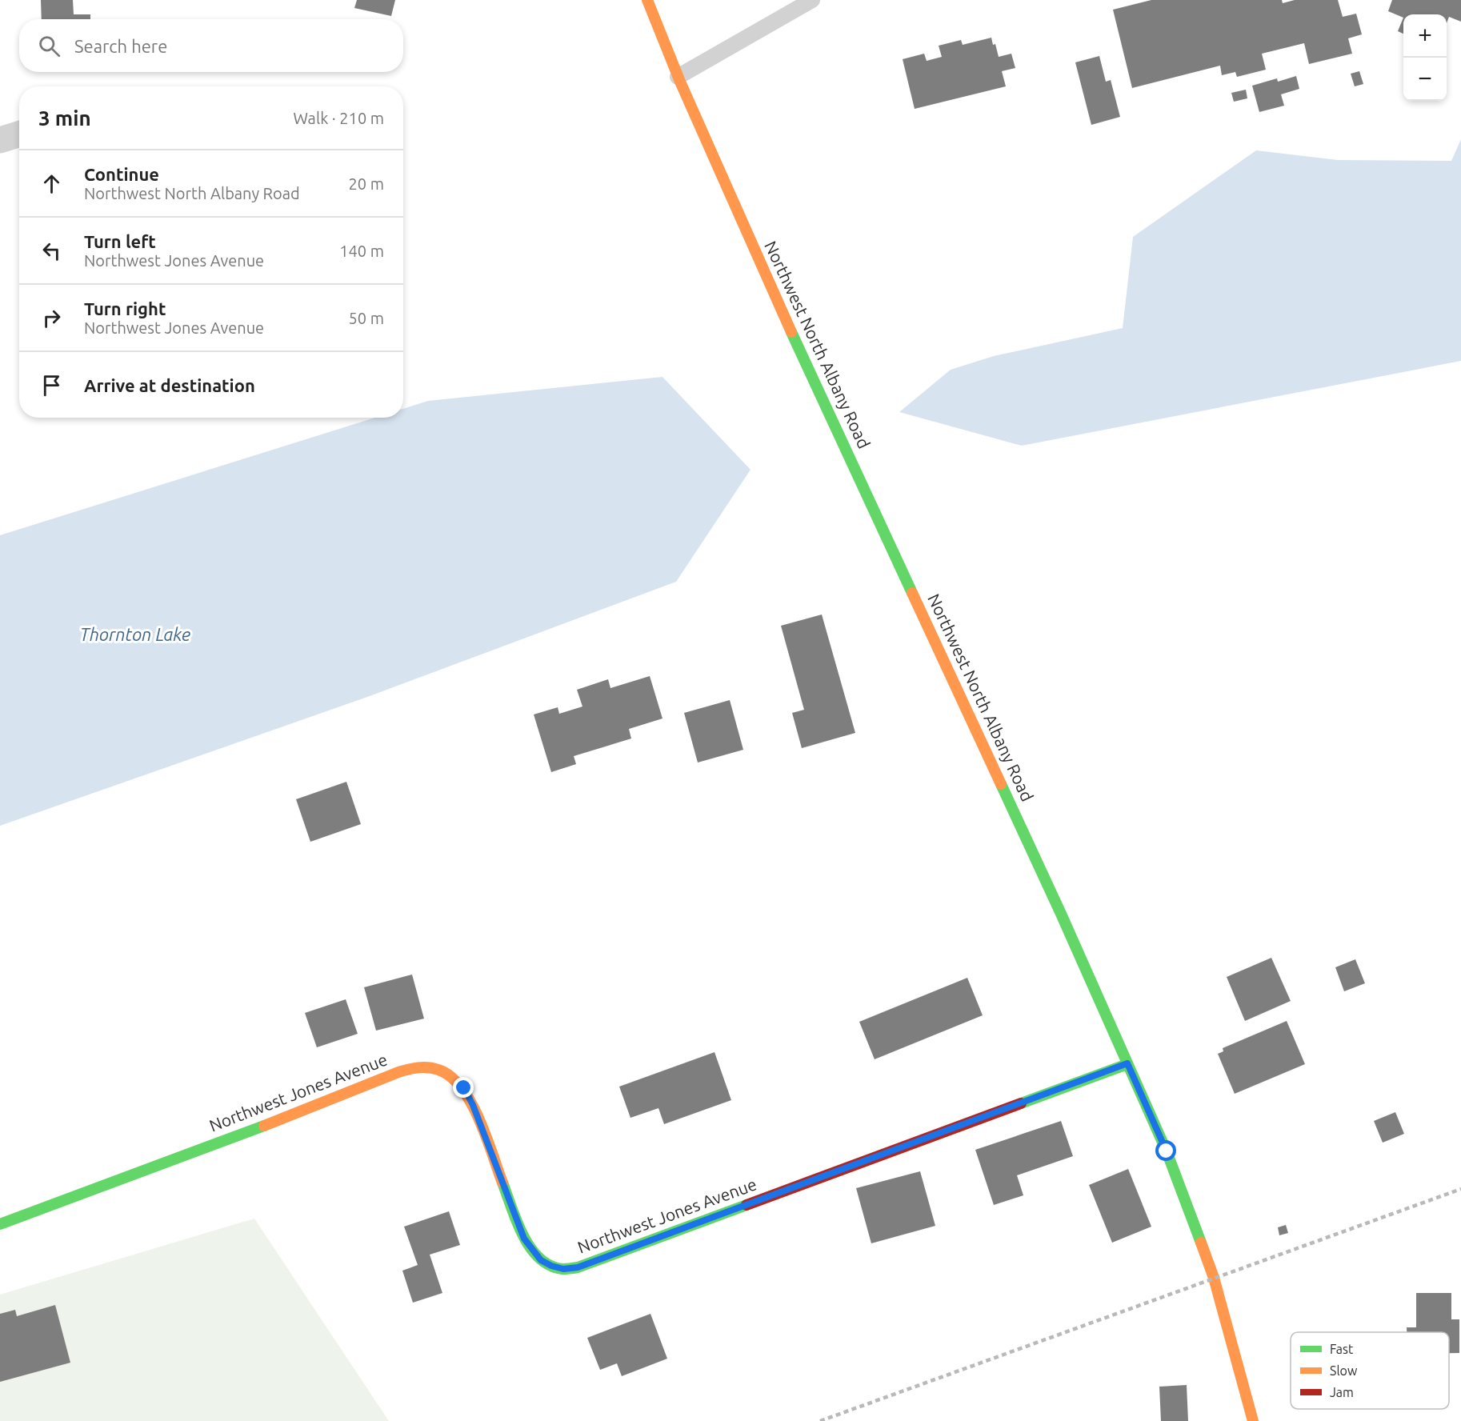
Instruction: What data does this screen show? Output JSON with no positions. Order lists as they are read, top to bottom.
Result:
{
  "streets": {
    "main road": ["Northwest North Albany Road", "Northwest Jones Avenue"]
  },
  "crossings": [
    ["Northwest North Albany Road", "Northwest Jones Avenue"]
  ],
  "water": ["Thornton Lake"],
  "legend": ["Fast", "Slow", "Jam"],
  "page": {
    "map_buttons": ["+", "−"],
    "search": "Search here",
    "heading": ["3 min", "Walk · 210 m"],
    "list": [
      ["Continue", "Northwest North Albany Road", "20 m"],
      ["Turn left", "Northwest Jones Avenue", "140 m"],
      ["Turn right", "Northwest Jones Avenue", "50 m"],
      "Arrive at destination"
    ]
  }
}
